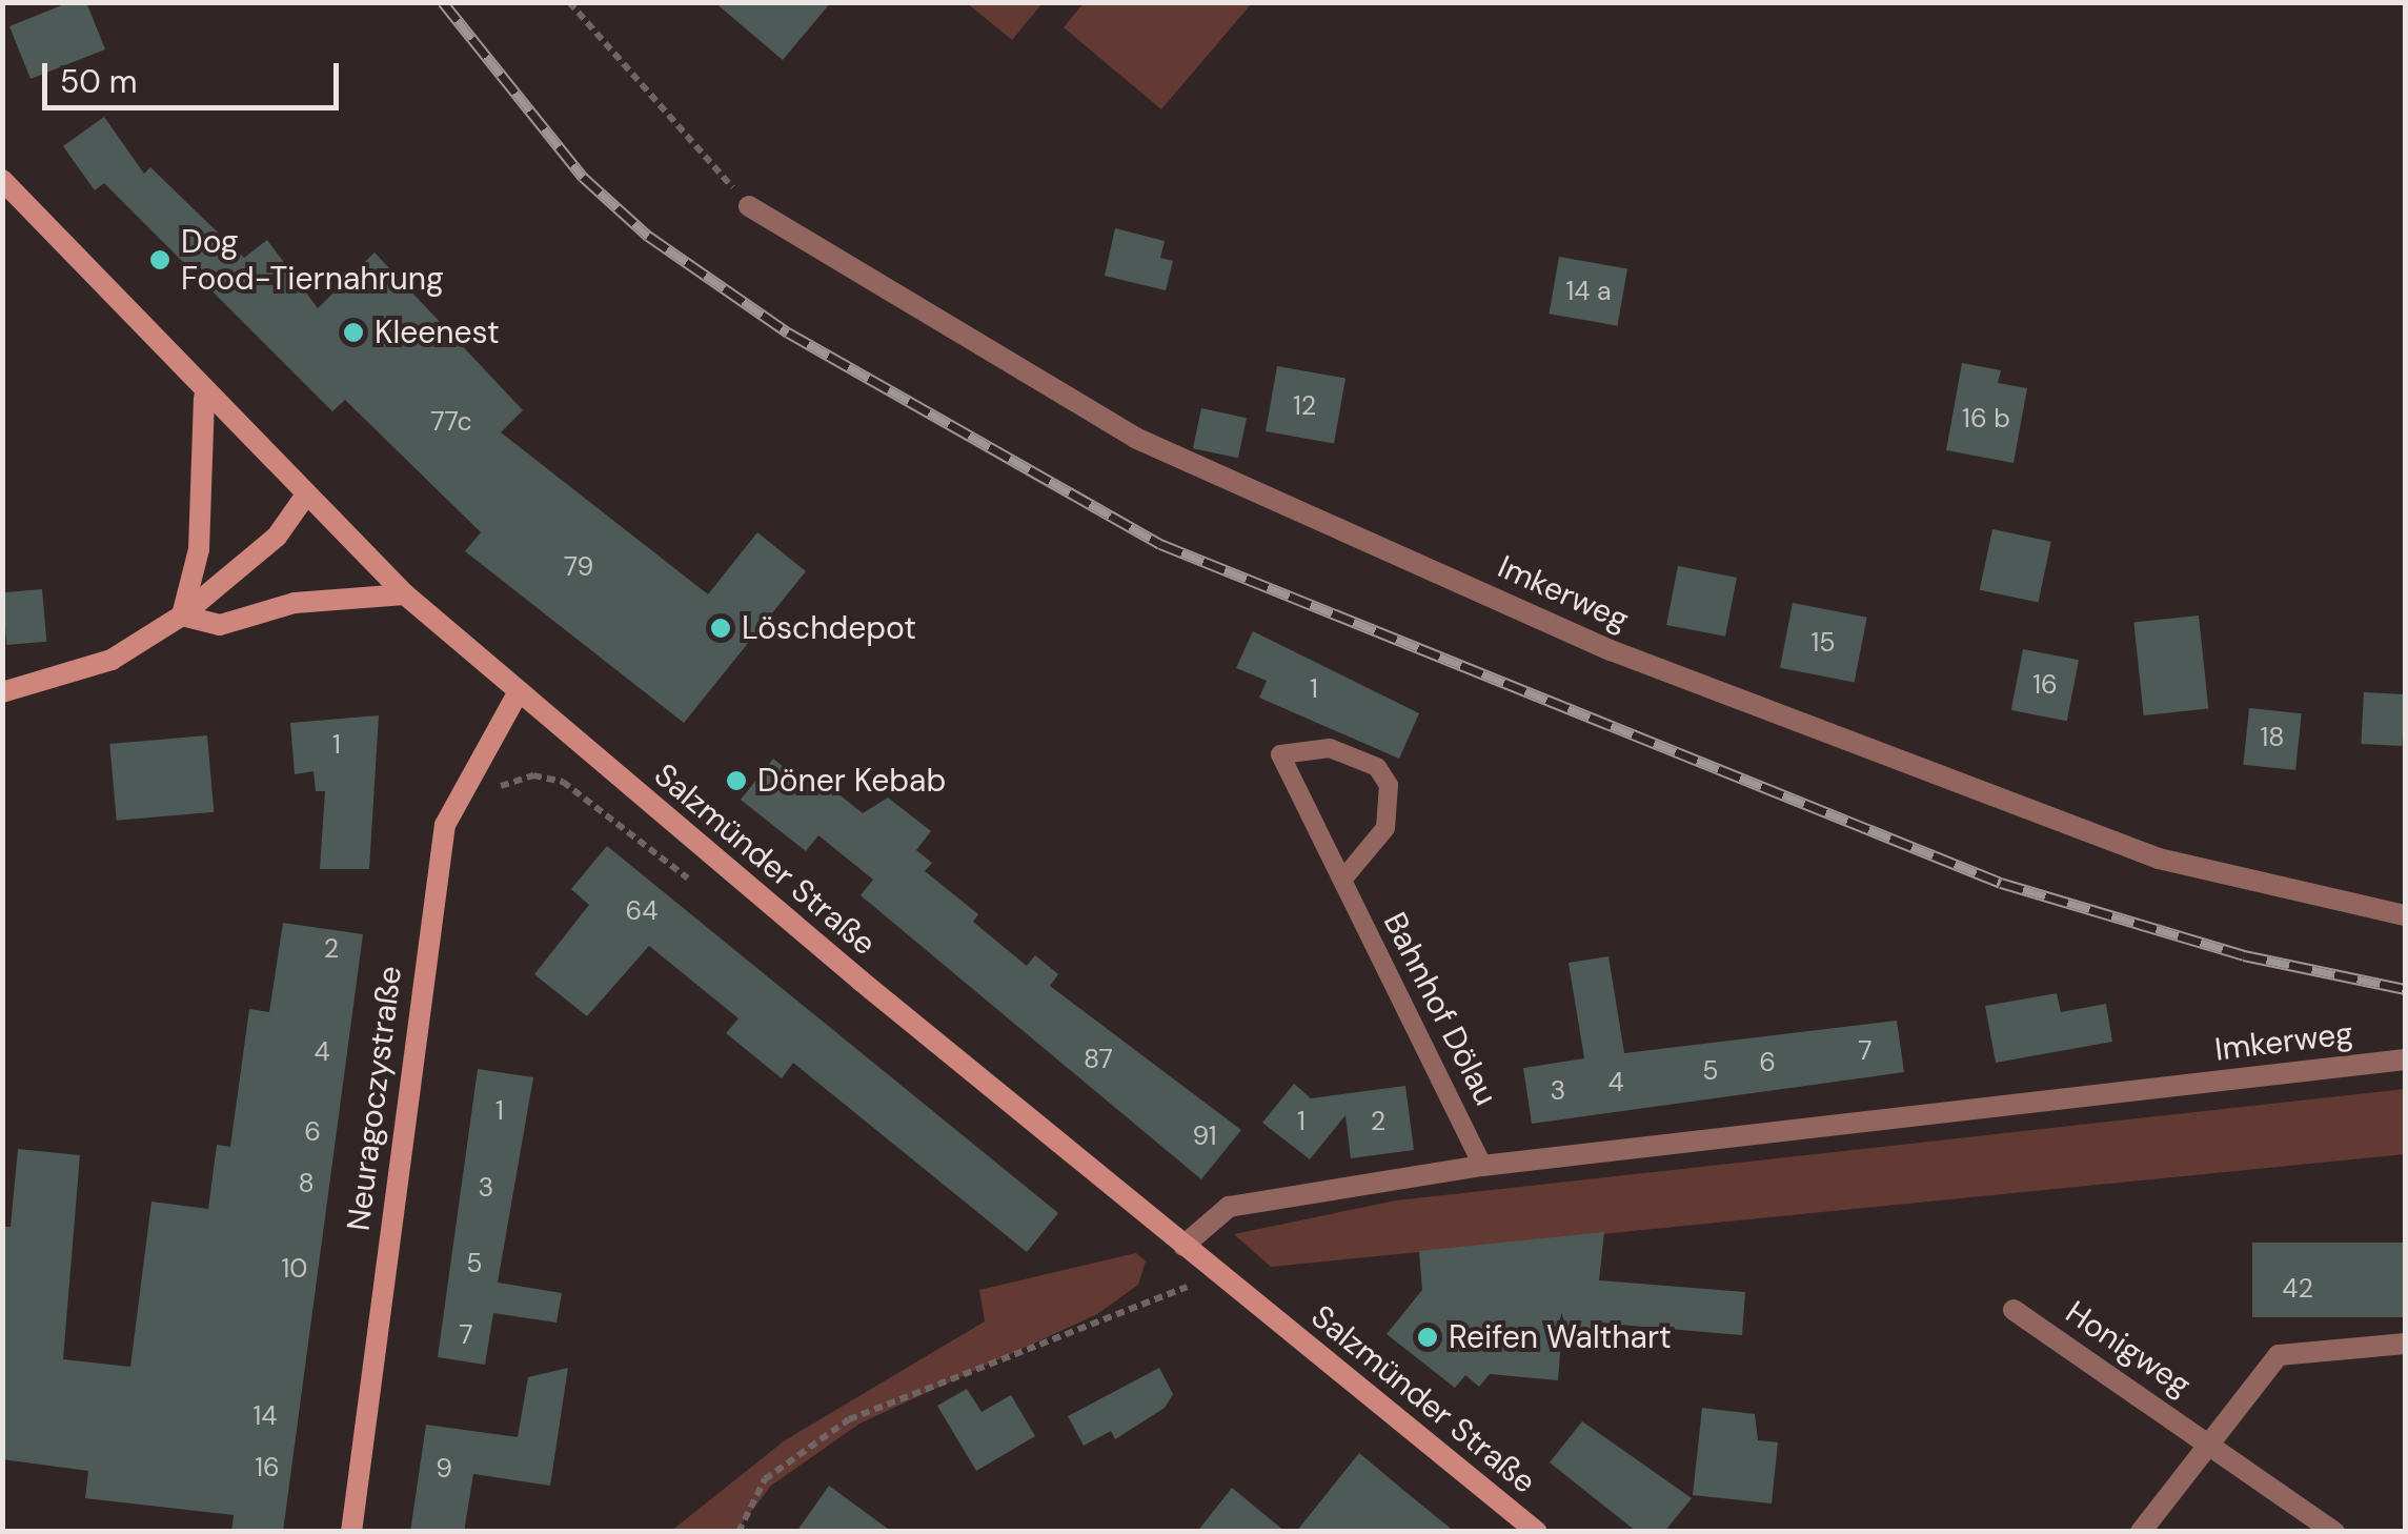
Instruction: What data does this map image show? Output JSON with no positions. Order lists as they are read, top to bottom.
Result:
{
  "streets": {
    "main road": ["Salzmünder Straße", "Neuragoczystraße"],
    "street": ["Imkerweg", "Honigweg"],
    "lane": ["Bahnhof Dölau"]
  },
  "crossings": [
    ["Imkerweg", "Salzmünder Straße"],
    ["Imkerweg", "Bahnhof Dölau"],
    ["Salzmünder Straße", "Neuragoczystraße"]
  ],
  "places": [
    "Dog Food-Tiernahrung",
    "Kleenest",
    "Löschdepot",
    "Döner Kebab",
    "Reifen Walthart"
  ],
  "house_numbers": [
    "14 a",
    "12",
    "16 b",
    "77c",
    "79",
    "15",
    "16",
    "1",
    "18",
    "1",
    "64",
    "2",
    "7",
    "4",
    "87",
    "6",
    "5",
    "4",
    "3",
    "1",
    "1",
    "2",
    "6",
    "91",
    "8",
    "3",
    "5",
    "10",
    "42",
    "7",
    "14",
    "16",
    "9"
  ],
  "scale_bar": "50 m"
}
